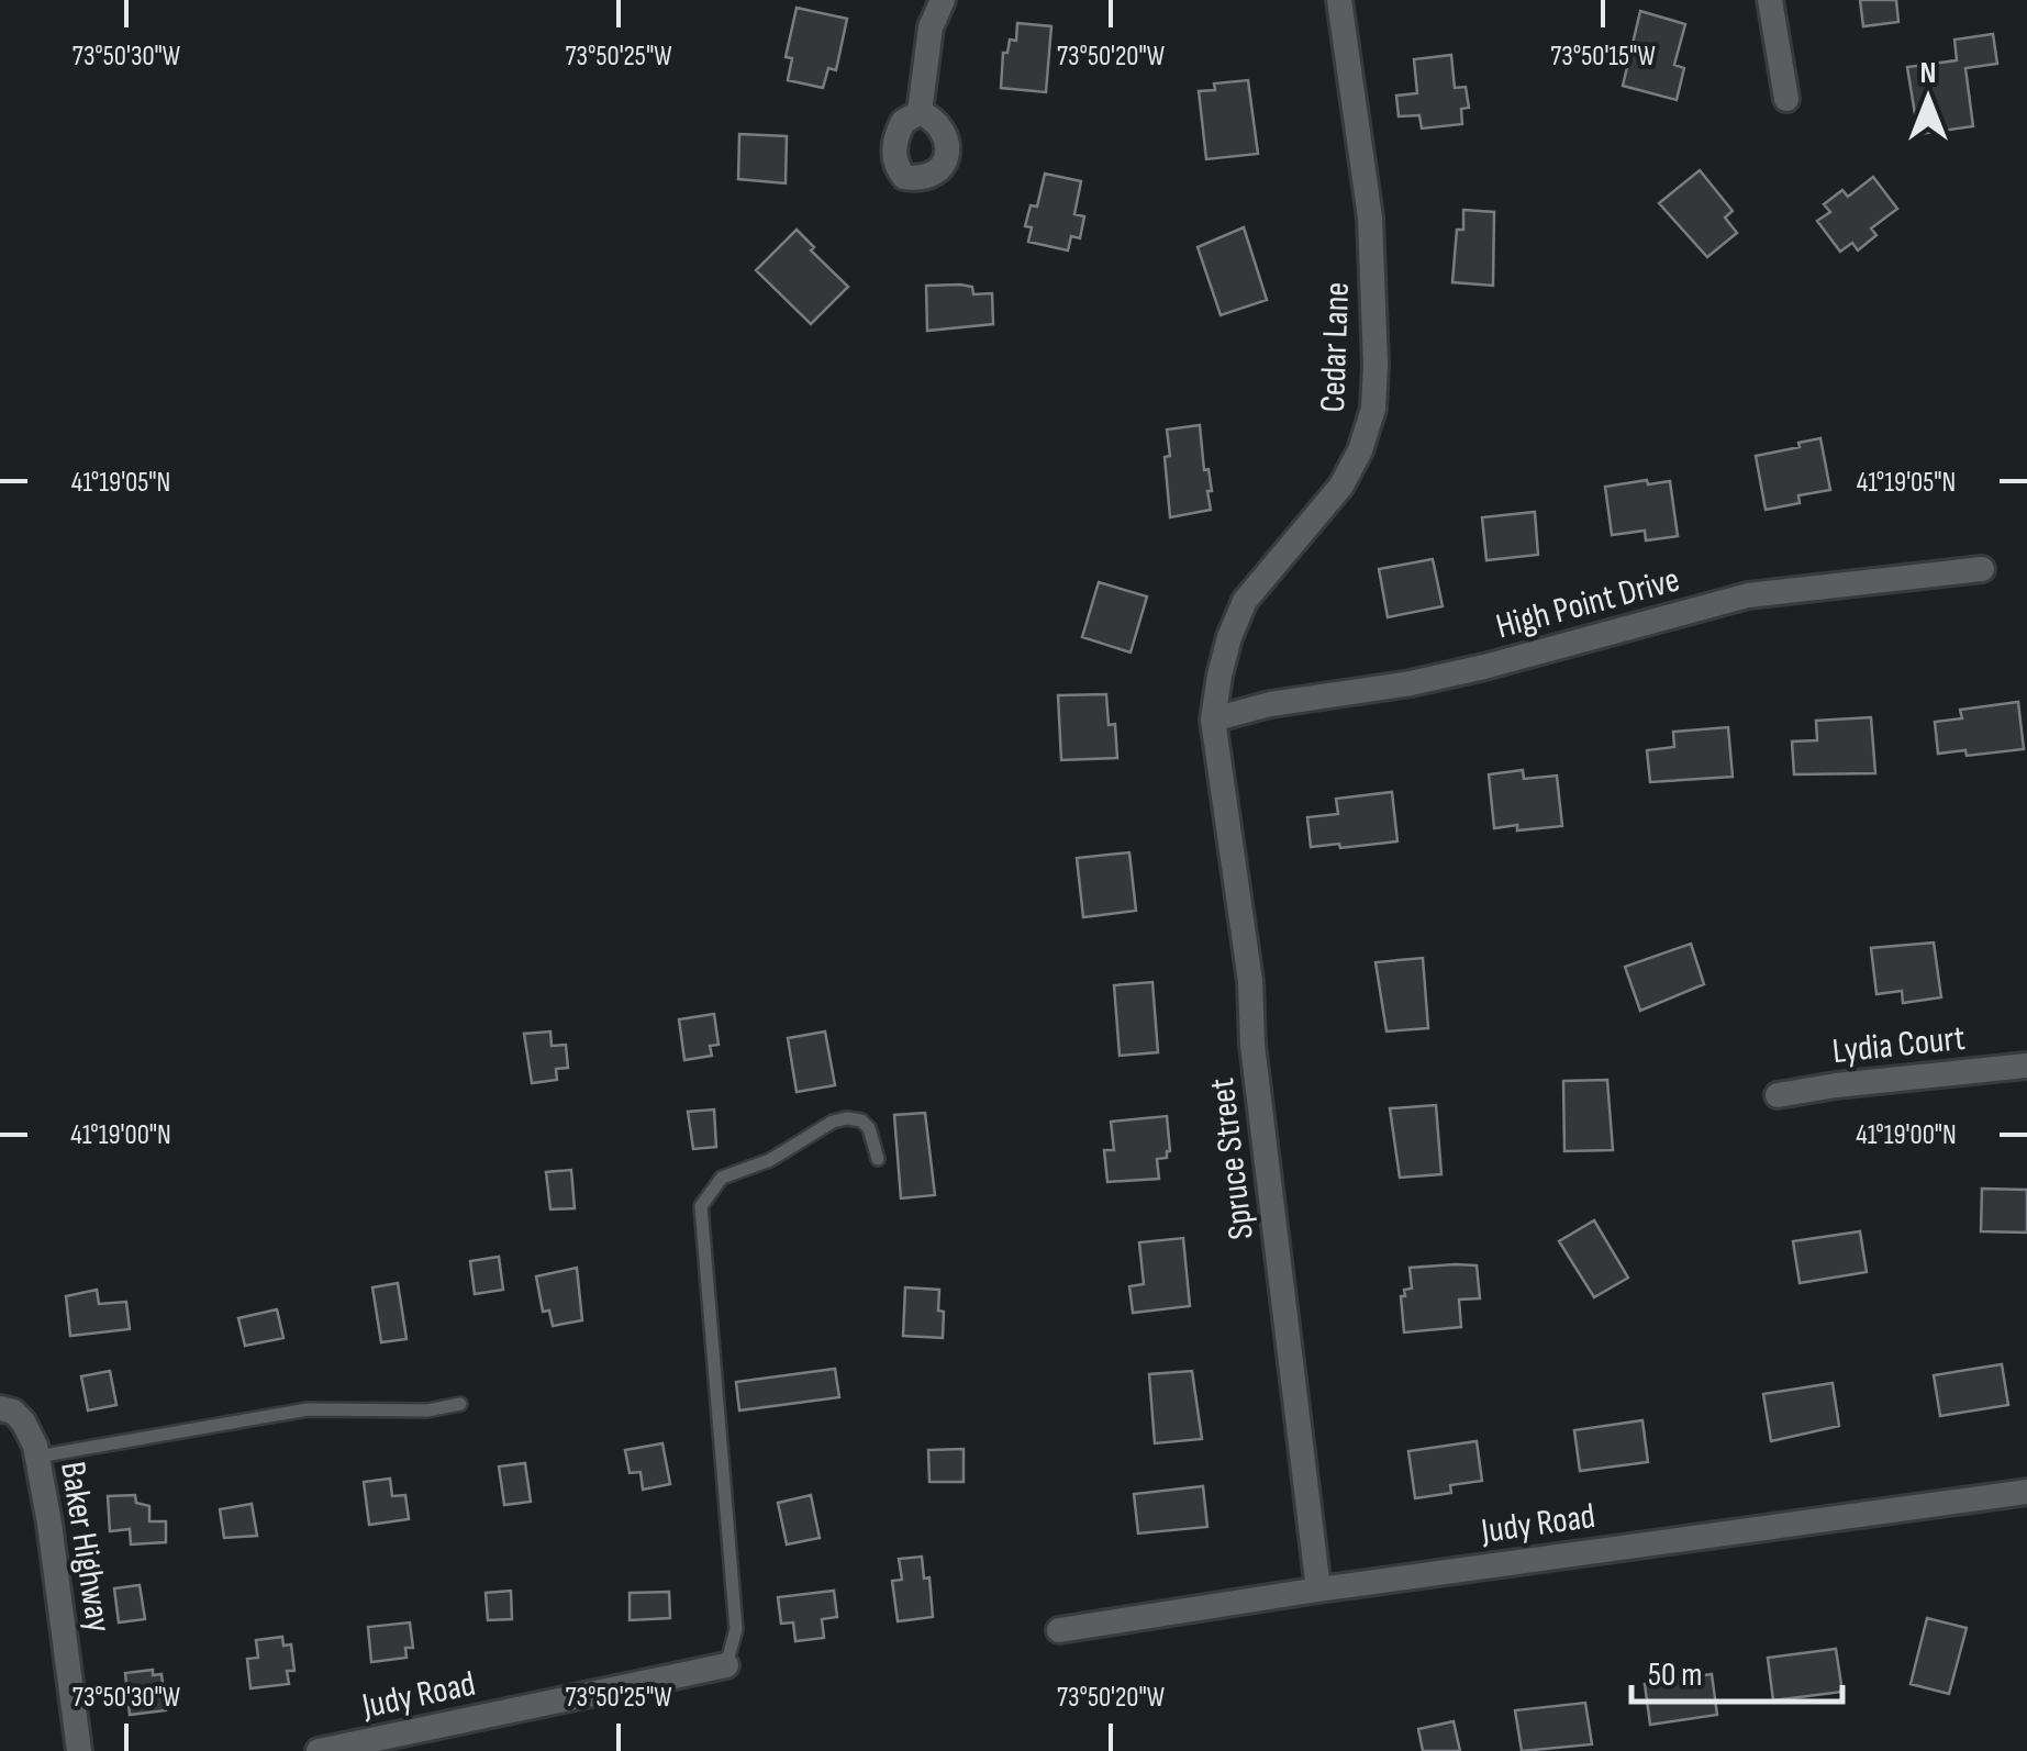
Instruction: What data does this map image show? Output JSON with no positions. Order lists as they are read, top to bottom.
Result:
{
  "streets": {
    "street": [
      "Cedar Lane",
      "High Point Drive",
      "Lydia Court",
      "Spruce Street",
      "Judy Road",
      "Baker Highway"
    ]
  },
  "crossings": [
    ["Cedar Lane", "High Point Drive"],
    ["Cedar Lane", "Spruce Street"],
    ["High Point Drive", "Spruce Street"],
    ["Spruce Street", "Judy Road"]
  ],
  "scale_bar": "50 m",
  "north": "top",
  "coordinates": [
    "73°50'30\"W",
    "73°50'25\"W",
    "73°50'20\"W",
    "73°50'15\"W",
    "41°19'05\"N",
    "41°19'00\"N"
  ]
}
